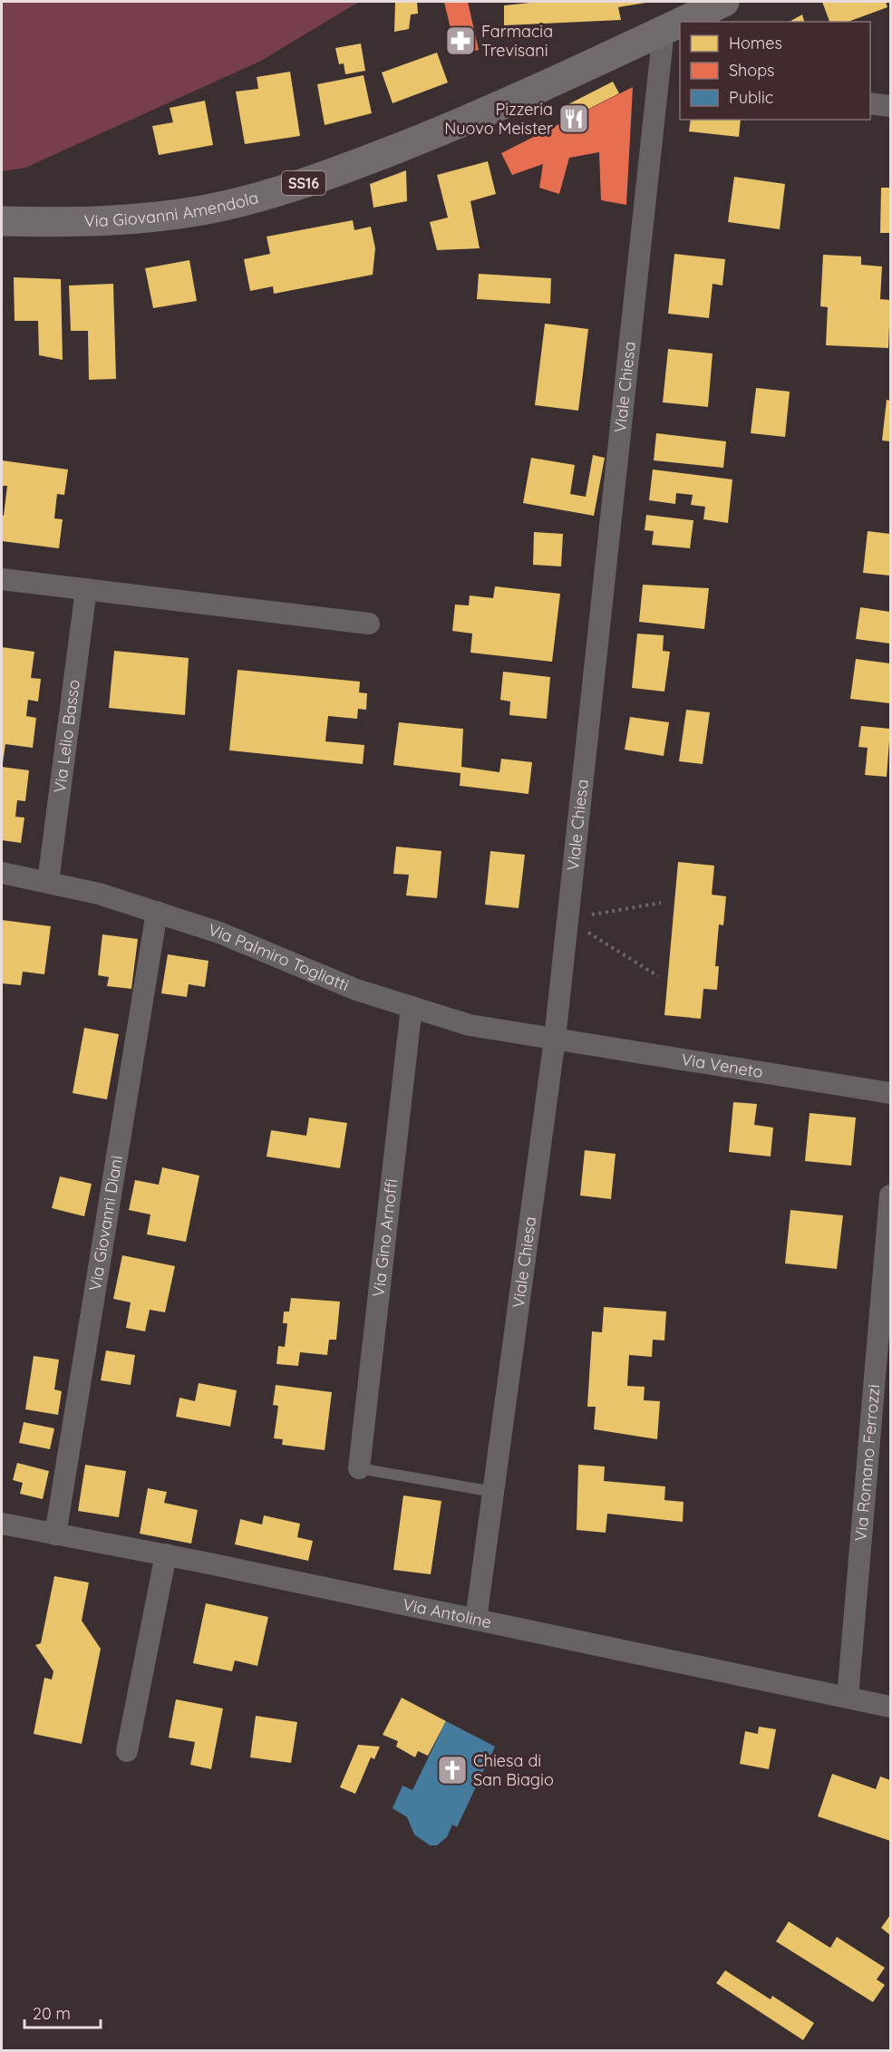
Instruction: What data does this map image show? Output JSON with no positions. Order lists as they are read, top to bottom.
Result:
{
  "streets": {
    "main road": ["SS16", "Via Giovanni Amendola"],
    "street": [
      "Viale Chiesa",
      "Via Lelio Basso",
      "Via Palmiro Togliatti",
      "Via Veneto",
      "Via Giovanni Diani",
      "Via Gino Arnoffi",
      "Via Romano Ferrozzi",
      "Via Antoline"
    ]
  },
  "crossings": [
    ["Via Giovanni Amendola", "Viale Chiesa"],
    ["Viale Chiesa", "Via Palmiro Togliatti"],
    ["Viale Chiesa", "Via Veneto"],
    ["Viale Chiesa", "Via Antoline"],
    ["Via Lelio Basso", "Via Palmiro Togliatti"],
    ["Via Palmiro Togliatti", "Via Veneto"],
    ["Via Palmiro Togliatti", "Via Giovanni Diani"],
    ["Via Palmiro Togliatti", "Via Gino Arnoffi"],
    ["Via Giovanni Diani", "Via Antoline"],
    ["Via Romano Ferrozzi", "Via Antoline"]
  ],
  "places": {
    "pharmacy": ["Farmacia Trevisani"],
    "restaurant": ["Pizzeria Nuovo Meister"],
    "church": ["Chiesa di San Biagio"]
  },
  "legend": ["Homes", "Shops", "Public"],
  "scale_bar": "20 m"
}
